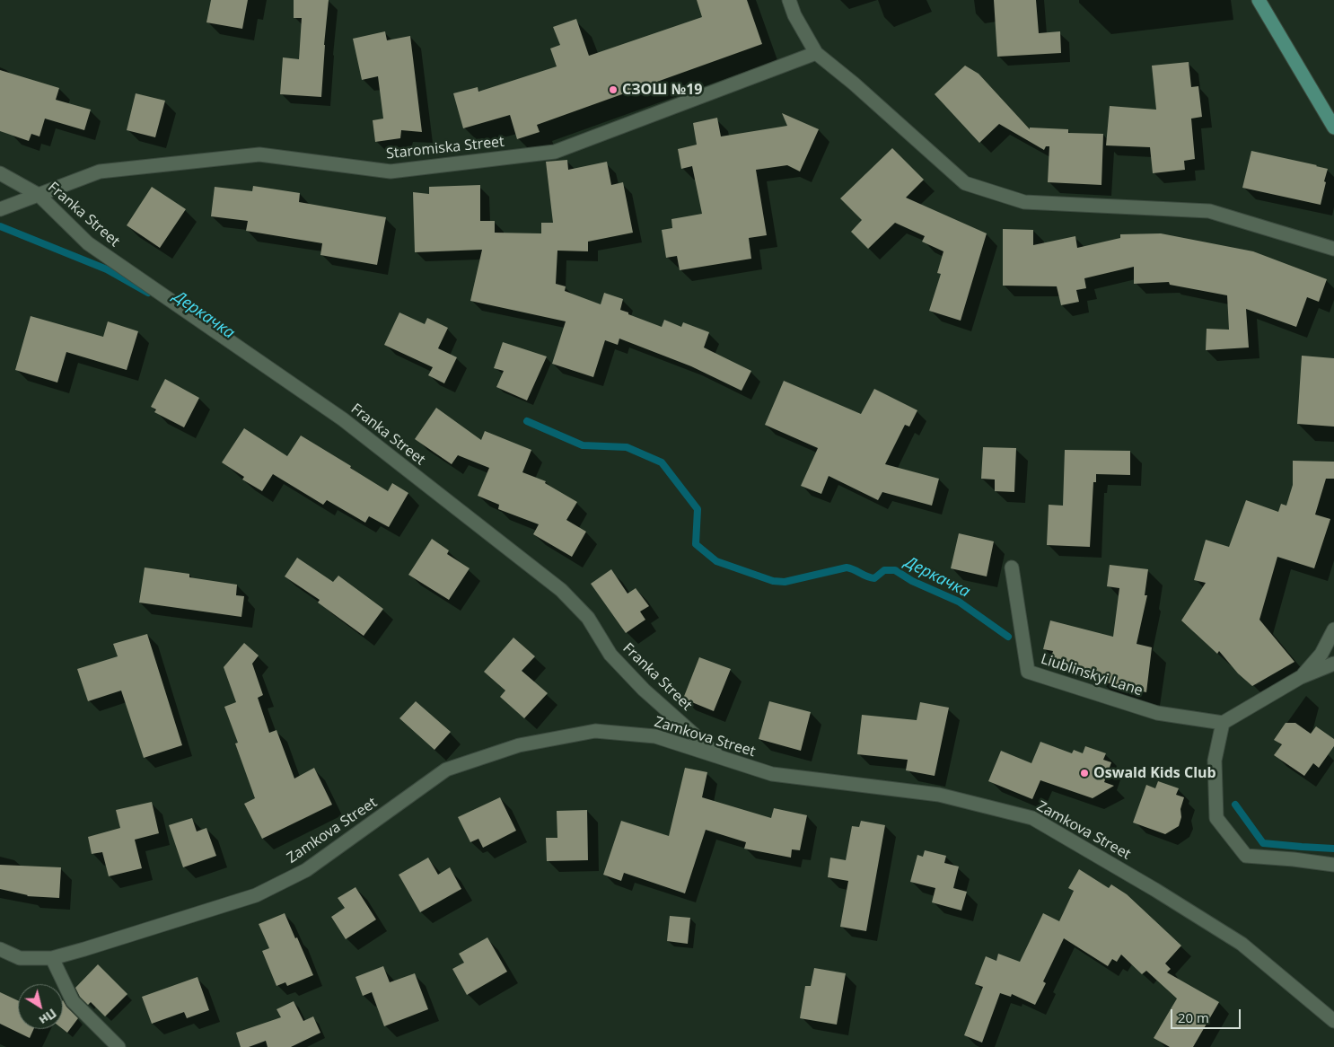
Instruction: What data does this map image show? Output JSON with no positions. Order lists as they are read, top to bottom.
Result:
{
  "streets": {
    "street": [
      "Staromiska Street",
      "Franka Street",
      "Liublinskyi Lane",
      "Zamkova Street"
    ]
  },
  "crossings": [
    ["Staromiska Street", "Franka Street"],
    ["Franka Street", "Zamkova Street"]
  ],
  "water": ["Деркачка"],
  "places": ["СЗОШ №19", "Oswald Kids Club"],
  "scale_bar": "20 m",
  "north": "bottom right"
}
